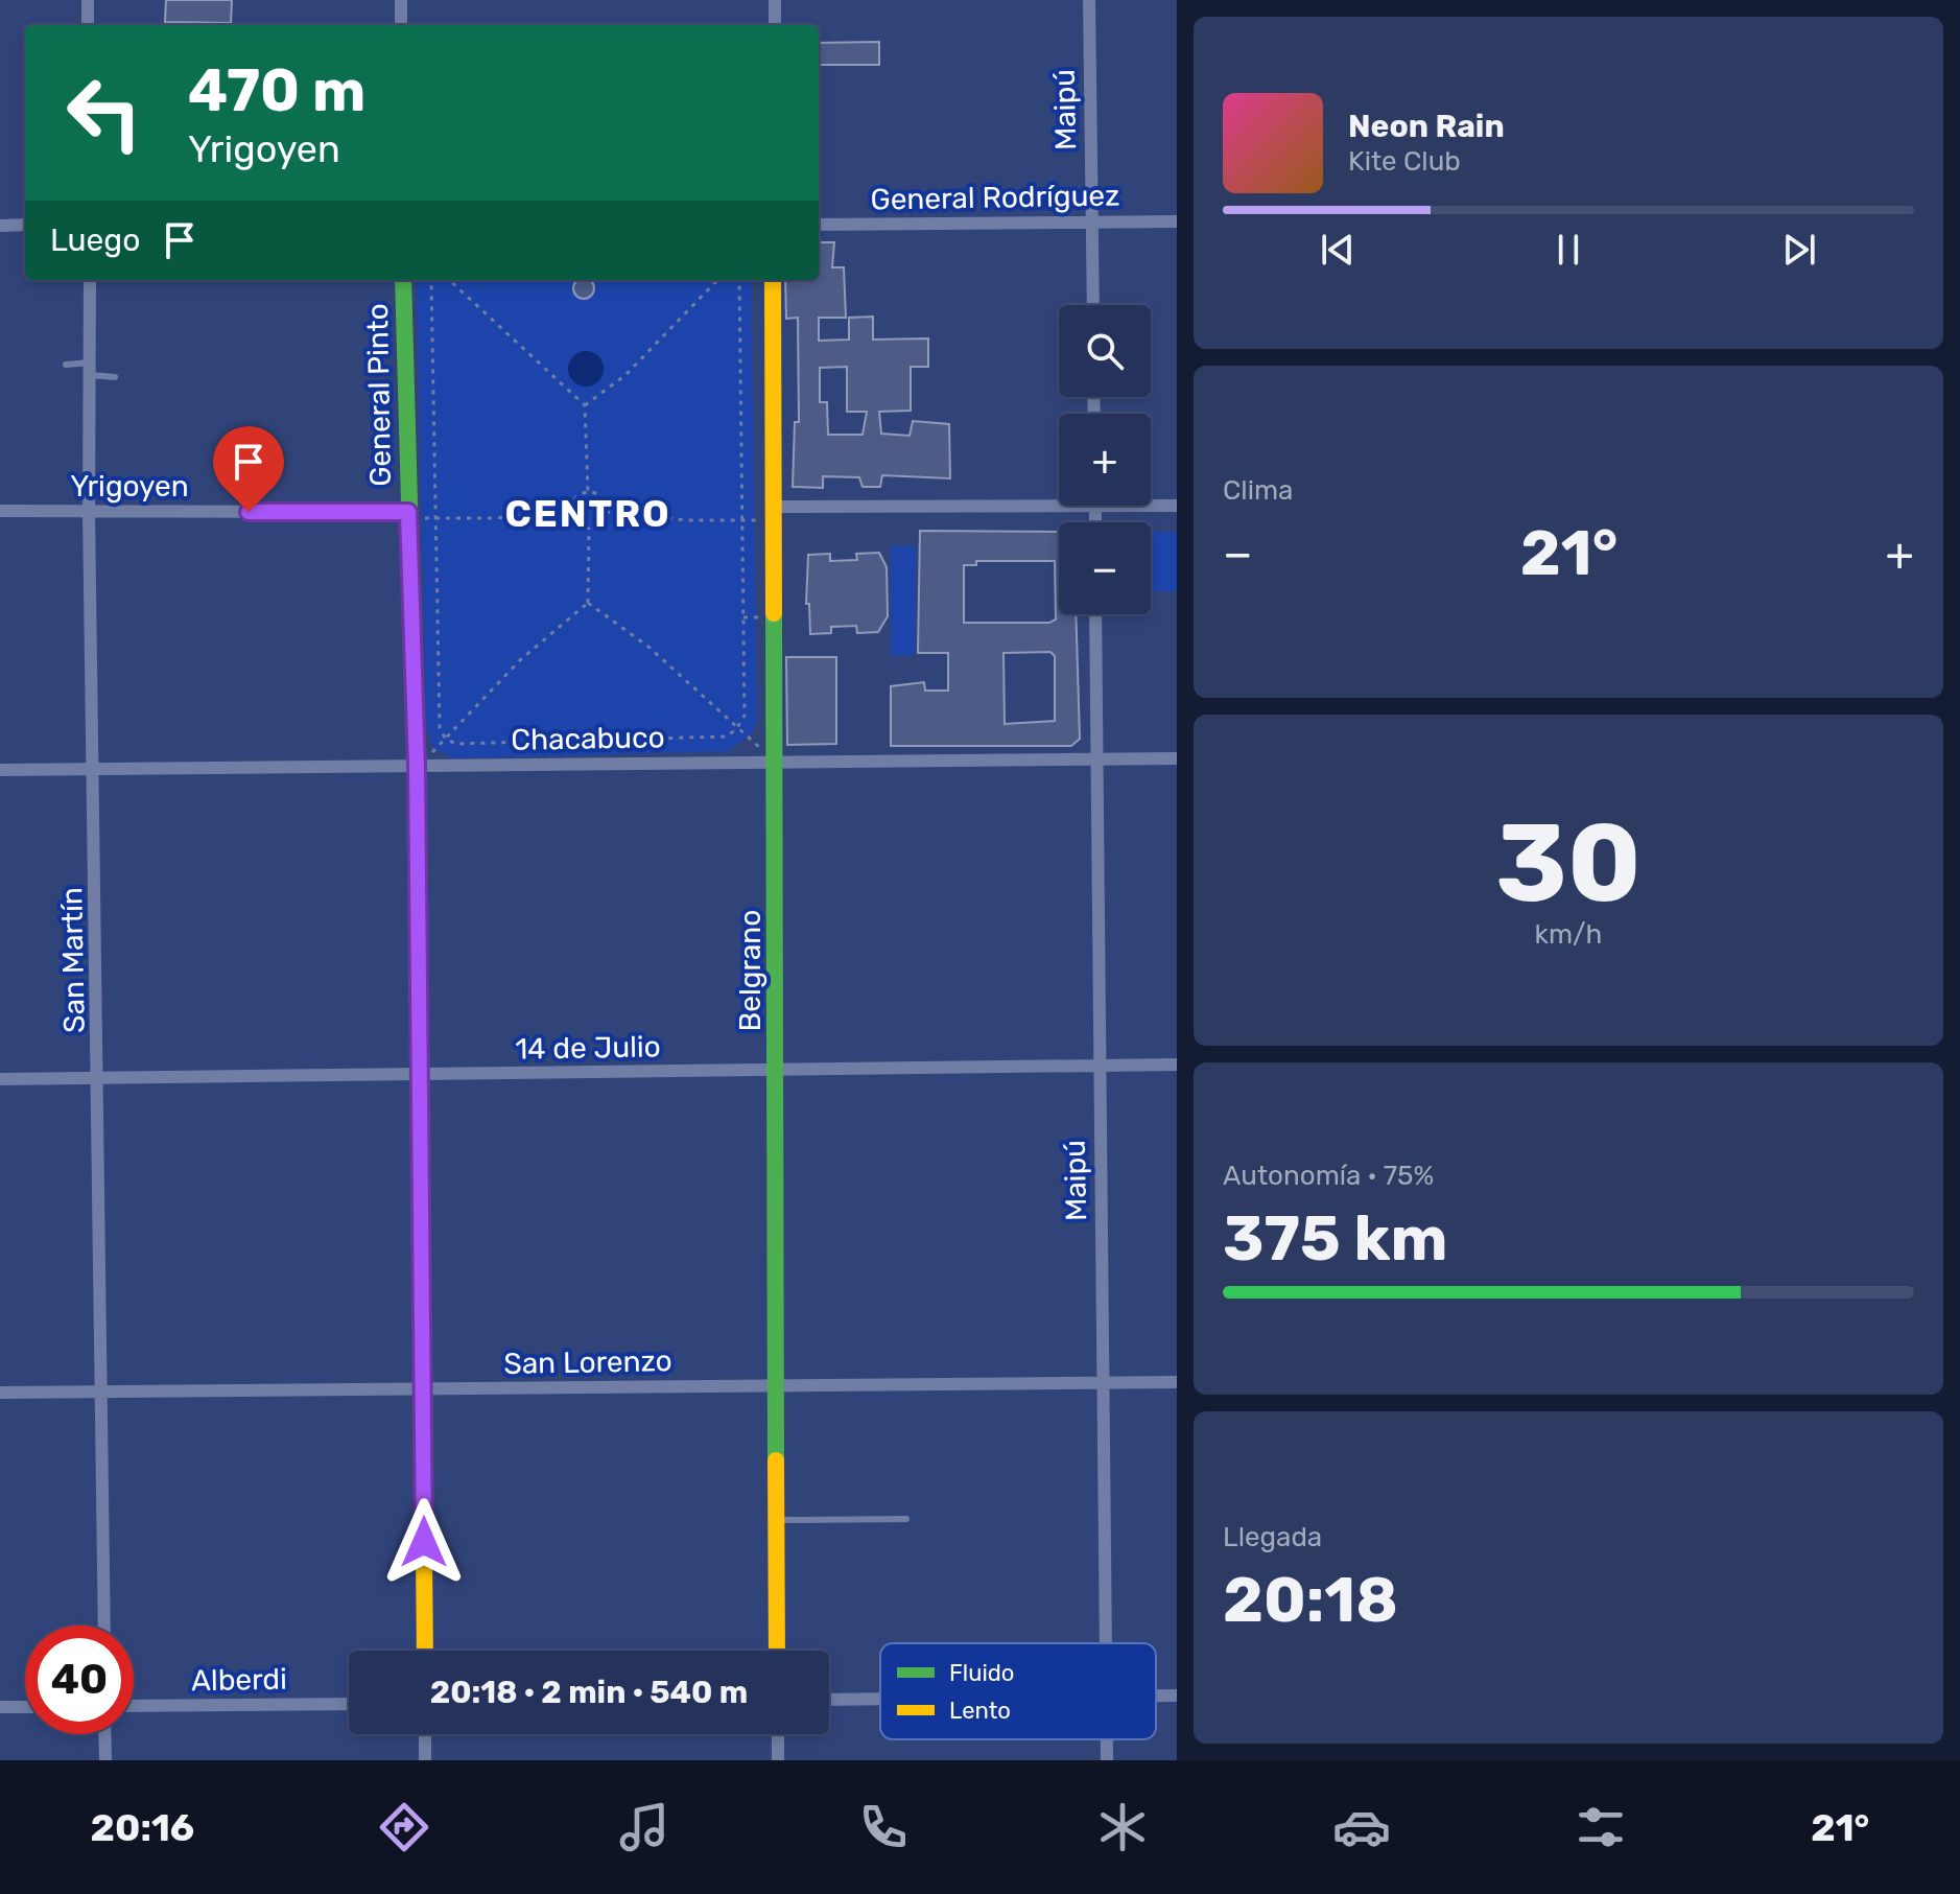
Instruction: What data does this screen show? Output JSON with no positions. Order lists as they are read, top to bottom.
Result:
{
  "streets": {
    "street": [
      "Maipú",
      "General Rodríguez",
      "General Pinto",
      "Yrigoyen",
      "Chacabuco",
      "San Martín",
      "Belgrano",
      "14 de Julio",
      "San Lorenzo",
      "Alberdi"
    ]
  },
  "crossings": [
    ["Maipú", "General Rodríguez"],
    ["Maipú", "Chacabuco"],
    ["Maipú", "14 de Julio"],
    ["Maipú", "San Lorenzo"],
    ["General Pinto", "Yrigoyen"],
    ["General Pinto", "Chacabuco"],
    ["General Pinto", "14 de Julio"],
    ["General Pinto", "San Lorenzo"],
    ["Yrigoyen", "San Martín"],
    ["Chacabuco", "San Martín"],
    ["Chacabuco", "Belgrano"],
    ["San Martín", "14 de Julio"],
    ["San Martín", "San Lorenzo"],
    ["Belgrano", "14 de Julio"],
    ["Belgrano", "San Lorenzo"]
  ],
  "districts": ["CENTRO"],
  "legend": ["Fluido", "Lento"],
  "page": {
    "turn": ["470 m", "Yrigoyen"],
    "song": ["Neon Rain", "Kite Club"],
    "then": "Luego",
    "map_buttons": ["+", "−"],
    "tile": [
      "Clima",
      ["30", "km/h"],
      ["Autonomía · 75%", "375 km"],
      ["Llegada", "20:18"]
    ],
    "heat": ["−", "21°", "+"],
    "limit": "40",
    "trip": "20:18 · 2 min · 540 m",
    "tabs": ["20:16", "21°"]
  }
}
